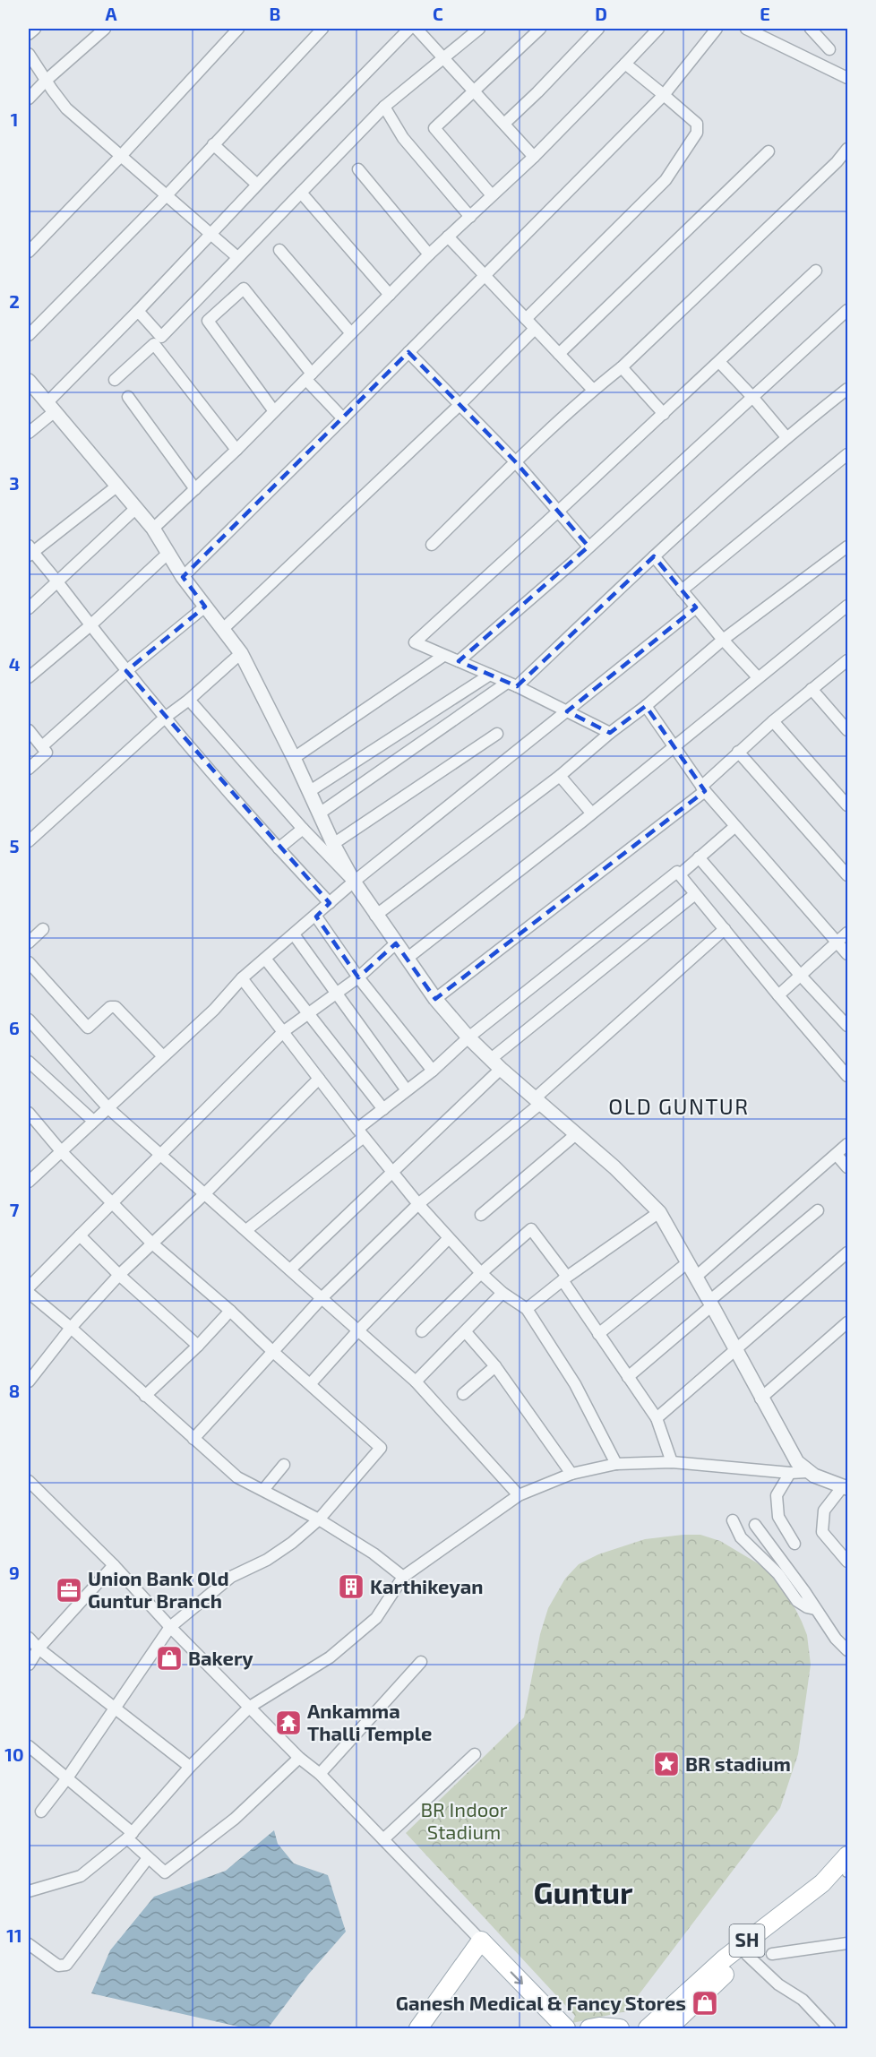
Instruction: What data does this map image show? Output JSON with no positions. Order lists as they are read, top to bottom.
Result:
{
  "streets": {
    "main road": ["SH"]
  },
  "districts": ["OLD GUNTUR", "Guntur"],
  "parks": ["BR Indoor Stadium"],
  "places": {
    "building": ["Karthikeyan"],
    "office": ["Union Bank Old Guntur Branch"],
    "shop": ["Bakery", "Ganesh Medical & Fancy Stores"],
    "temple": ["Ankamma Thalli Temple"],
    "place": ["BR stadium"]
  },
  "grid": {
    "columns": [
      "A",
      "B",
      "C",
      "D",
      "E"
    ],
    "rows": [
      "1",
      "2",
      "3",
      "4",
      "5",
      "6",
      "7",
      "8",
      "9",
      "10",
      "11"
    ]
  }
}
